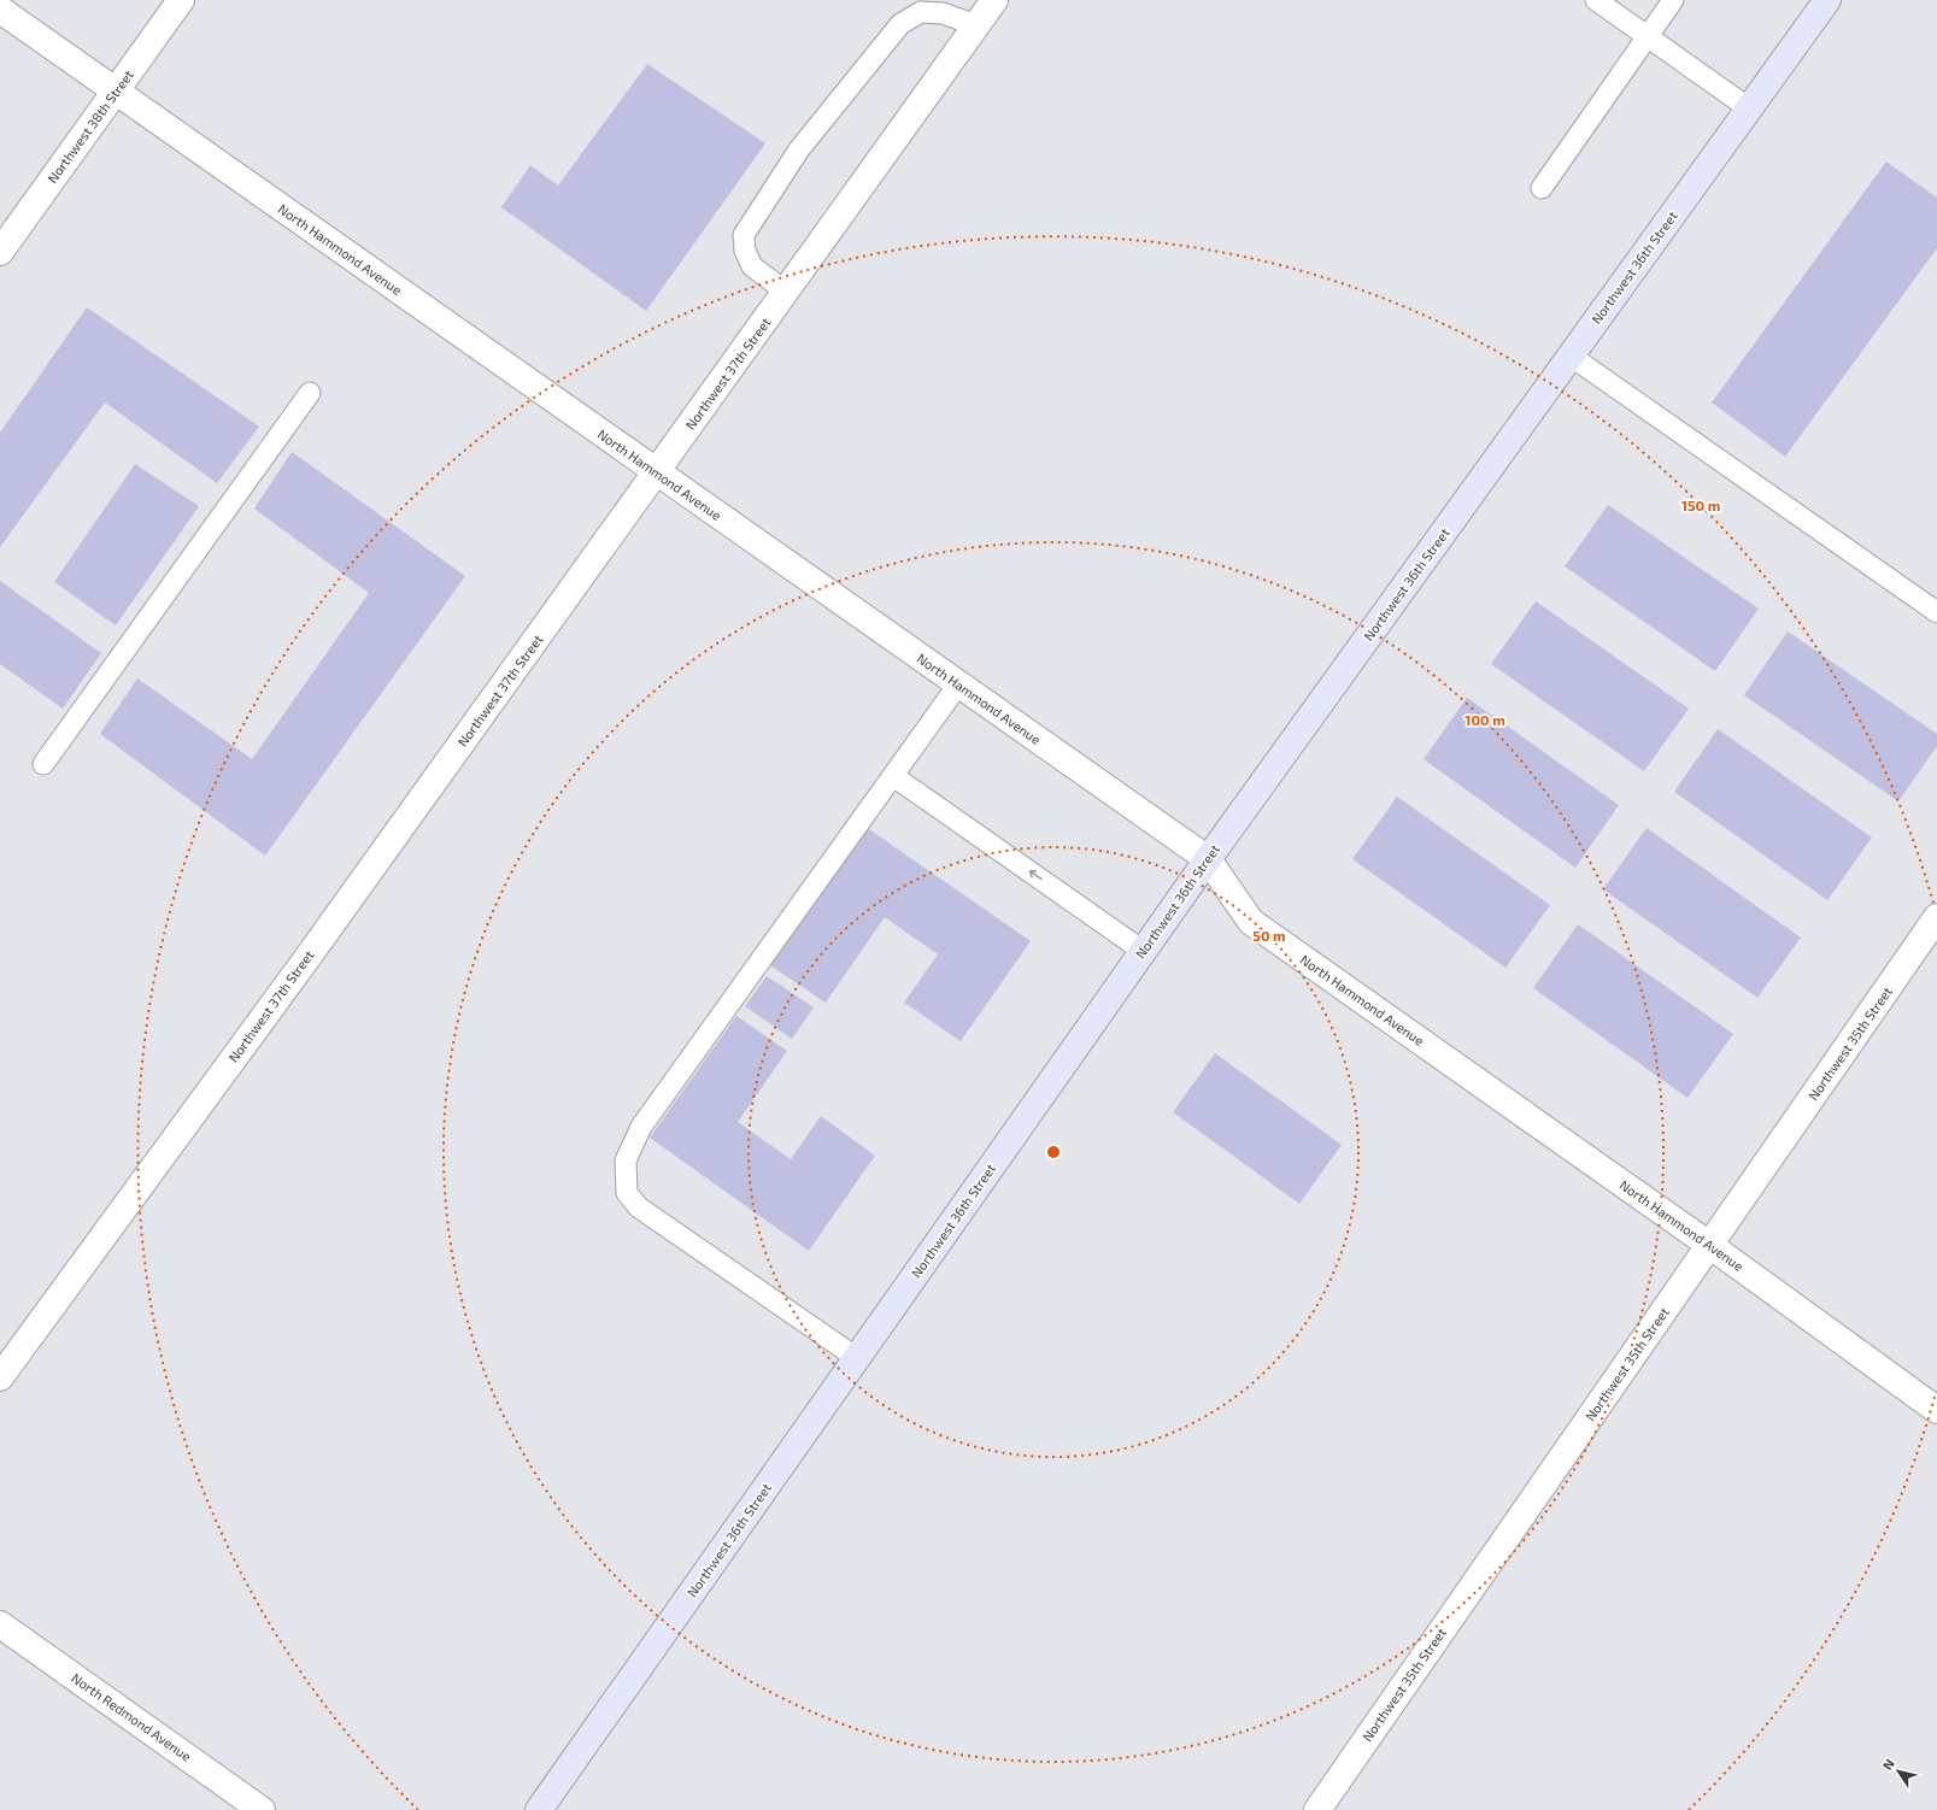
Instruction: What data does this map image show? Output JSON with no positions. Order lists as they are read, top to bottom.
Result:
{
  "streets": {
    "main road": ["Northwest 36th Street"],
    "street": [
      "Northwest 38th Street",
      "North Hammond Avenue",
      "Northwest 37th Street",
      "Northwest 35th Street",
      "North Redmond Avenue"
    ]
  },
  "crossings": [
    ["Northwest 38th Street", "North Hammond Avenue"],
    ["North Hammond Avenue", "Northwest 36th Street"],
    ["North Hammond Avenue", "Northwest 37th Street"],
    ["North Hammond Avenue", "Northwest 35th Street"]
  ],
  "north": "top left",
  "rings": ["150 m", "100 m", "50 m"]
}
